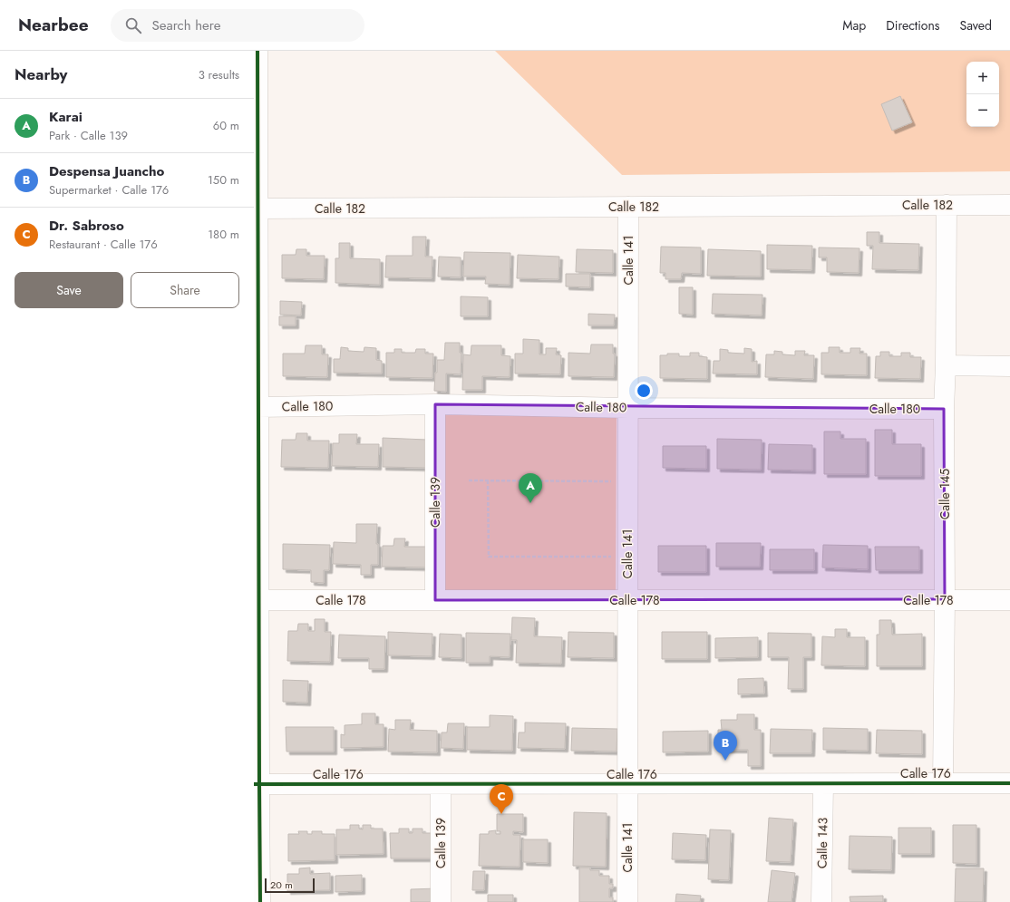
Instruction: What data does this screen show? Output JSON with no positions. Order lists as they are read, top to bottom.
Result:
{
  "streets": {
    "street": [
      "Calle 182",
      "Calle 141",
      "Calle 180",
      "Calle 145",
      "Calle 139",
      "Calle 178",
      "Calle 176",
      "Calle 143"
    ]
  },
  "crossings": [
    ["Calle 182", "Calle 141"],
    ["Calle 182", "Calle 145"],
    ["Calle 141", "Calle 180"],
    ["Calle 141", "Calle 178"],
    ["Calle 141", "Calle 176"],
    ["Calle 180", "Calle 145"],
    ["Calle 180", "Calle 139"],
    ["Calle 145", "Calle 178"],
    ["Calle 145", "Calle 176"],
    ["Calle 139", "Calle 178"],
    ["Calle 139", "Calle 176"],
    ["Calle 176", "Calle 143"]
  ],
  "scale_bar": "20 m",
  "page": {
    "header": "Nearbee",
    "search": "Search here",
    "nav": ["Map", "Directions", "Saved"],
    "heading": ["Nearby", "3 results"],
    "map_buttons": ["+", "−"],
    "list": [
      {
        "mark": "A",
        "name": "Karai",
        "note": "Park · Calle 139",
        "value": "60 m"
      },
      {
        "mark": "B",
        "name": "Despensa Juancho",
        "note": "Supermarket · Calle 176",
        "value": "150 m"
      },
      {
        "mark": "C",
        "name": "Dr. Sabroso",
        "note": "Restaurant · Calle 176",
        "value": "180 m"
      }
    ],
    "buttons": ["Save", "Share"],
    "pins": ["A", "B", "C"],
    "scale": "20 m"
  }
}
